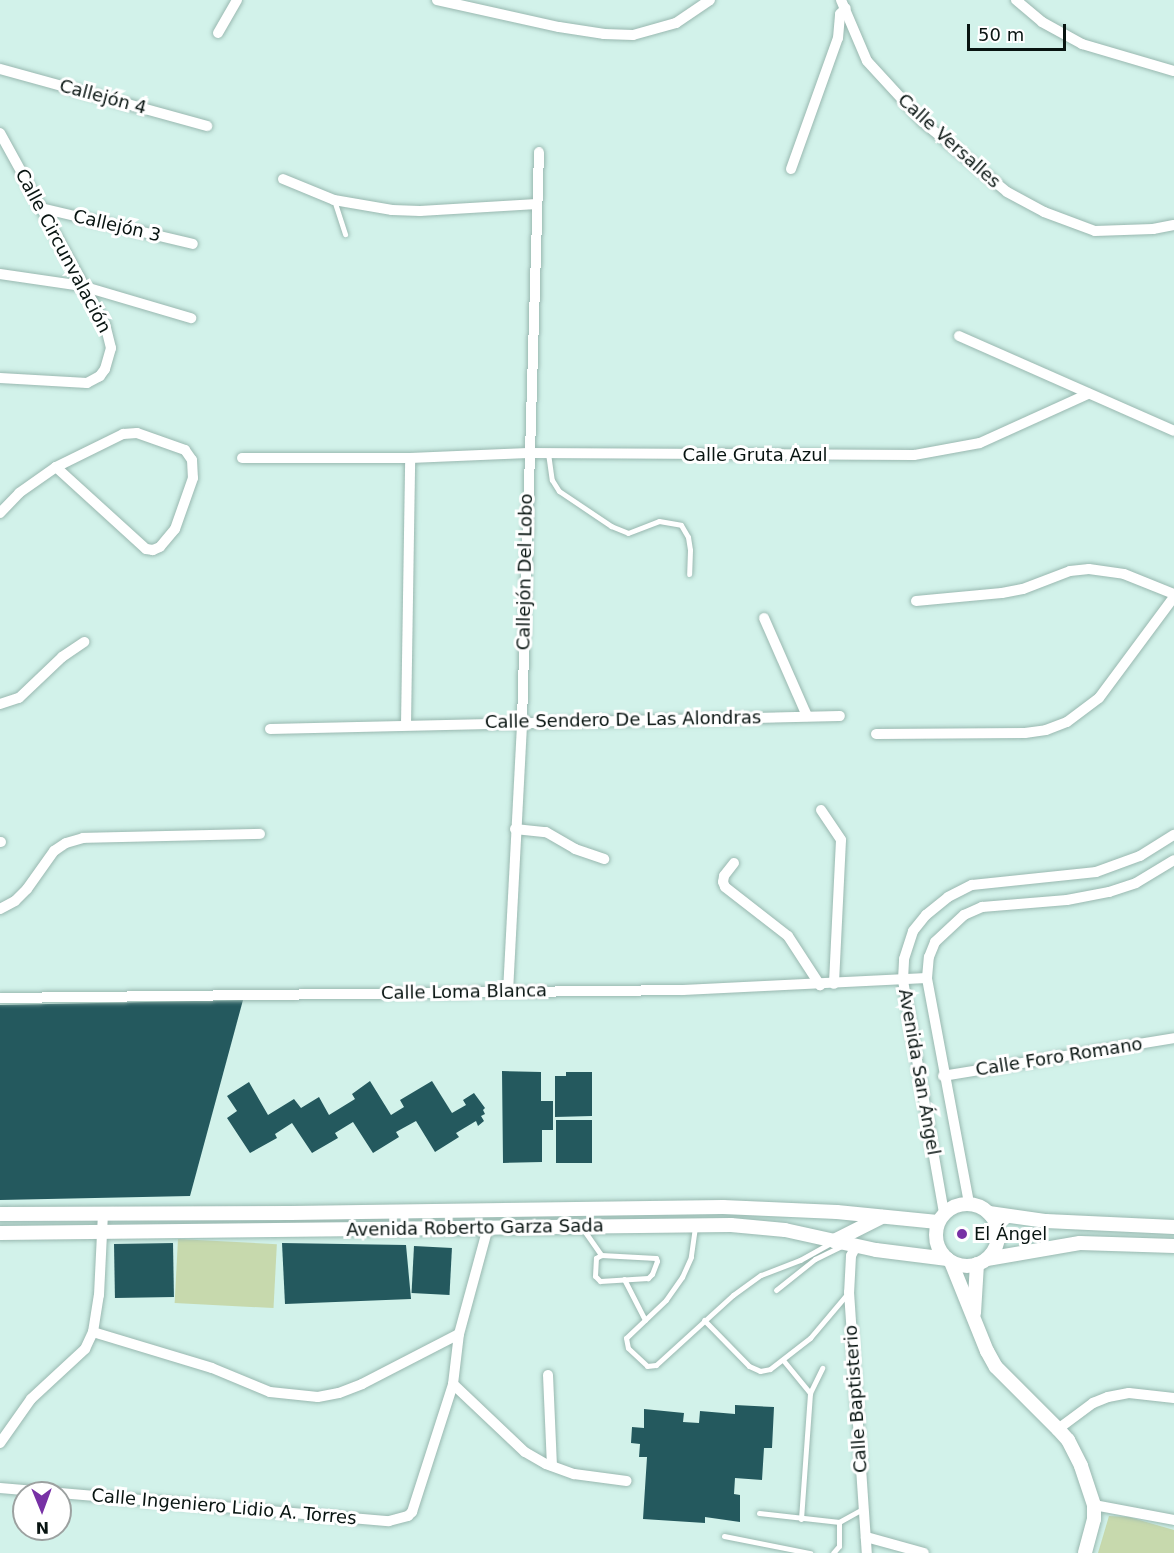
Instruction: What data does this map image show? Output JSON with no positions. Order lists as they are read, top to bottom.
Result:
{
  "streets": {
    "street": [
      "Callejón 4",
      "Calle Versalles",
      "Callejón 3",
      "Calle Circunvalación",
      "Calle Gruta Azul",
      "Callejón Del Lobo",
      "Calle Sendero De Las Alondras",
      "Calle Loma Blanca",
      "Calle Foro Romano",
      "Avenida San Ángel",
      "Avenida Roberto Garza Sada",
      "Calle Baptisterio",
      "Calle Ingeniero Lidio A. Torres"
    ]
  },
  "crossings": [
    ["Callejón 3", "Calle Circunvalación"],
    ["Calle Gruta Azul", "Callejón Del Lobo"],
    ["Callejón Del Lobo", "Calle Sendero De Las Alondras"],
    ["Callejón Del Lobo", "Calle Loma Blanca"],
    ["Calle Loma Blanca", "Avenida San Ángel"],
    ["Calle Foro Romano", "Avenida San Ángel"],
    ["Avenida San Ángel", "Avenida Roberto Garza Sada"],
    ["Avenida Roberto Garza Sada", "Calle Baptisterio"]
  ],
  "places": ["El Ángel"],
  "scale_bar": "50 m",
  "north": "bottom"
}
